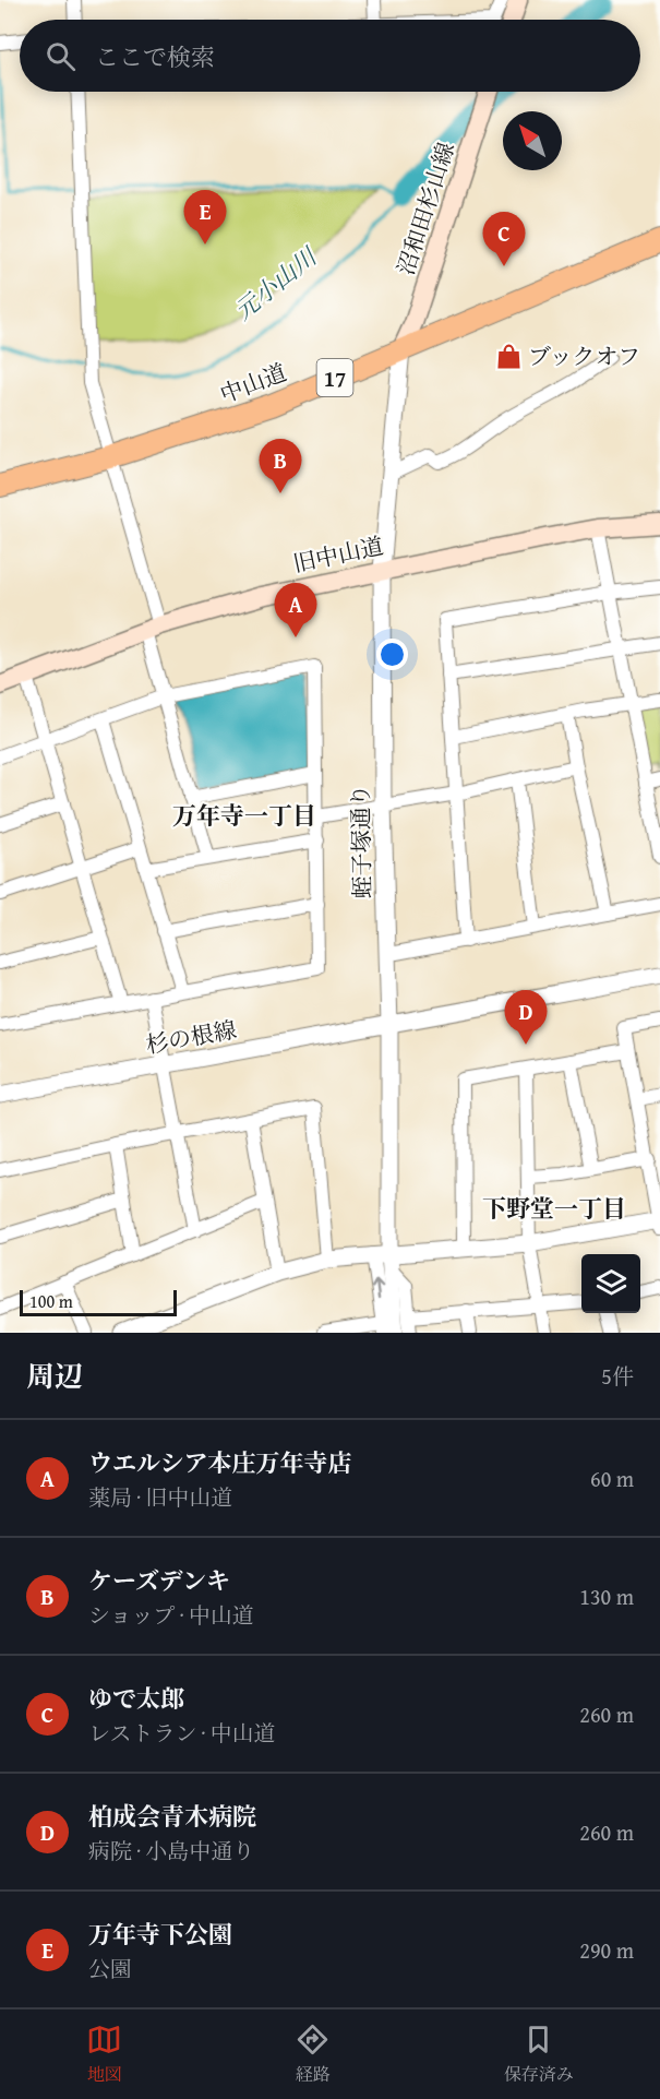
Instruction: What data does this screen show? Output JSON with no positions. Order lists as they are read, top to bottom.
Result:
{
  "streets": {
    "highway": ["17", "中山道"],
    "main road": ["沼和田杉山線", "旧中山道"],
    "street": ["蛭子塚通り", "杉の根線"]
  },
  "crossings": [
    ["沼和田杉山線", "中山道"],
    ["沼和田杉山線", "蛭子塚通り"],
    ["中山道", "蛭子塚通り"],
    ["旧中山道", "蛭子塚通り"],
    ["蛭子塚通り", "杉の根線"]
  ],
  "districts": ["万年寺一丁目", "下野堂一丁目"],
  "water": ["元小山川"],
  "places": {
    "shop": ["ブックオフ"]
  },
  "scale_bar": "100 m",
  "north": "top left",
  "page": {
    "search": "ここで検索",
    "pins": [
      "E",
      "C",
      "B",
      "A",
      "D"
    ],
    "scale": "100 m",
    "heading": ["周辺", "5件"],
    "list": [
      {
        "mark": "A",
        "name": "ウエルシア本庄万年寺店",
        "note": "薬局 · 旧中山道",
        "value": "60 m"
      },
      {
        "mark": "B",
        "name": "ケーズデンキ",
        "note": "ショップ · 中山道",
        "value": "130 m"
      },
      {
        "mark": "C",
        "name": "ゆで太郎",
        "note": "レストラン · 中山道",
        "value": "260 m"
      },
      {
        "mark": "D",
        "name": "柏成会青木病院",
        "note": "病院 · 小島中通り",
        "value": "260 m"
      },
      {
        "mark": "E",
        "name": "万年寺下公園",
        "note": "公園",
        "value": "290 m"
      }
    ],
    "nav": ["地図", "経路", "保存済み"]
  }
}
